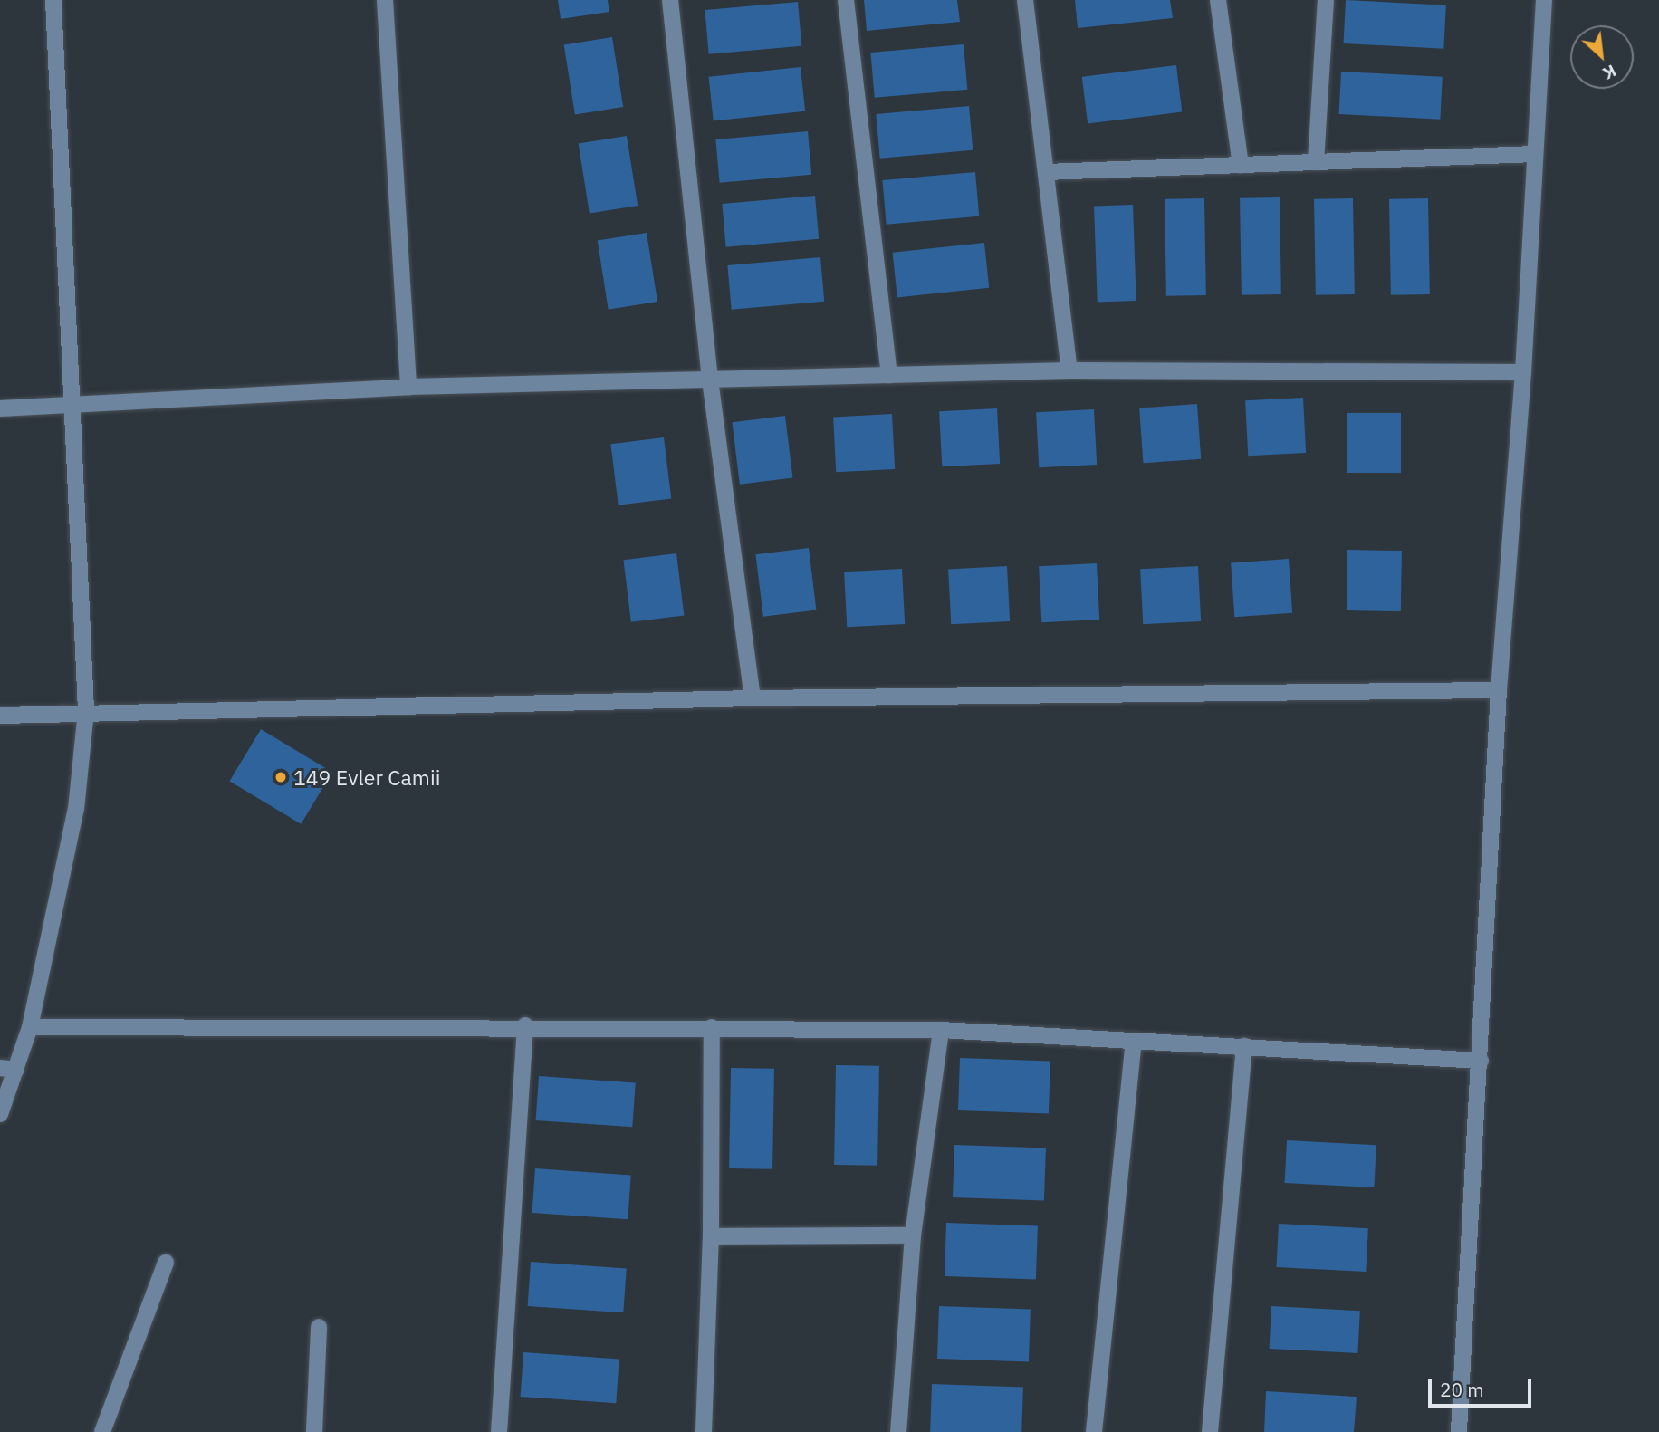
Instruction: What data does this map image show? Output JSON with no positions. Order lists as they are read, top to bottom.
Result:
{
  "places": ["149 Evler Camii"],
  "scale_bar": "20 m",
  "north": "bottom right"
}
